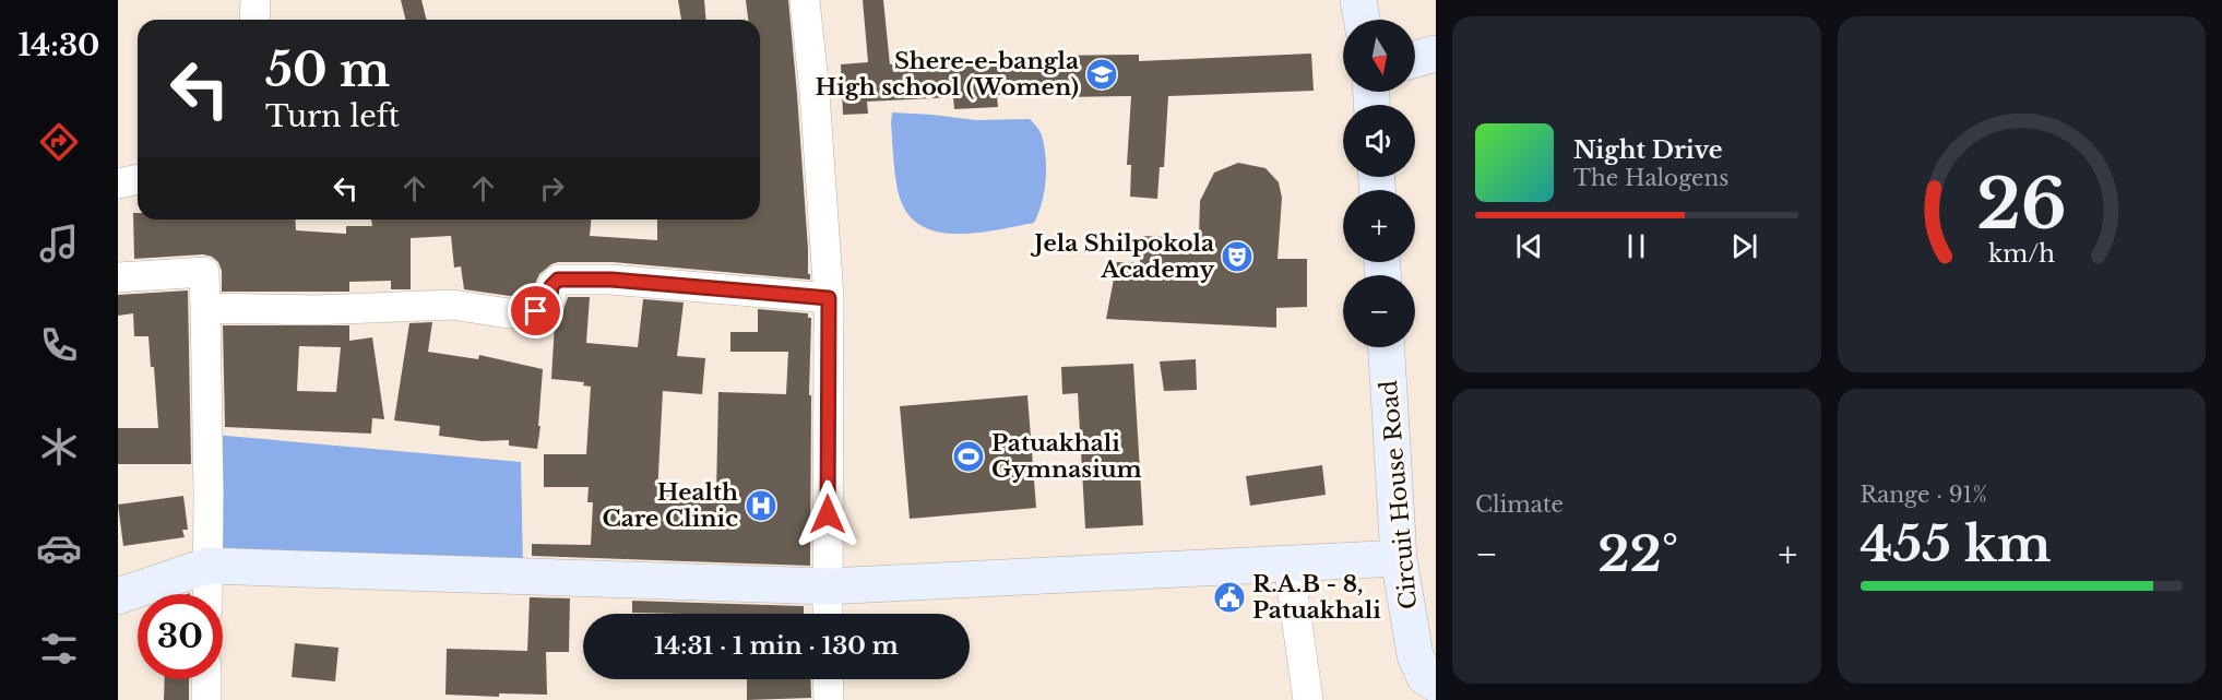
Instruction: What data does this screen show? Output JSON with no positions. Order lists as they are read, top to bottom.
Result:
{
  "streets": {
    "street": ["Circuit House Road"]
  },
  "places": {
    "school or university": ["Shere-e-bangla High school (Women)"],
    "theatre": ["Jela Shilpokola Academy"],
    "sports": ["Patuakhali Gymnasium"],
    "hospital": ["Health Care Clinic"],
    "public building": ["R.A.B - 8, Patuakhali"]
  },
  "north": "bottom",
  "page": {
    "tabs": "14:30",
    "map_buttons": ["+", "−"],
    "turn": ["50 m", "Turn left"],
    "song": ["Night Drive", "The Halogens"],
    "tile": [
      "Climate",
      ["Range · 91%", "455 km"]
    ],
    "heat": ["−", "22°", "+"],
    "limit": "30",
    "trip": "14:31 · 1 min · 130 m",
    "gauge": ["26", "km/h"]
  }
}
